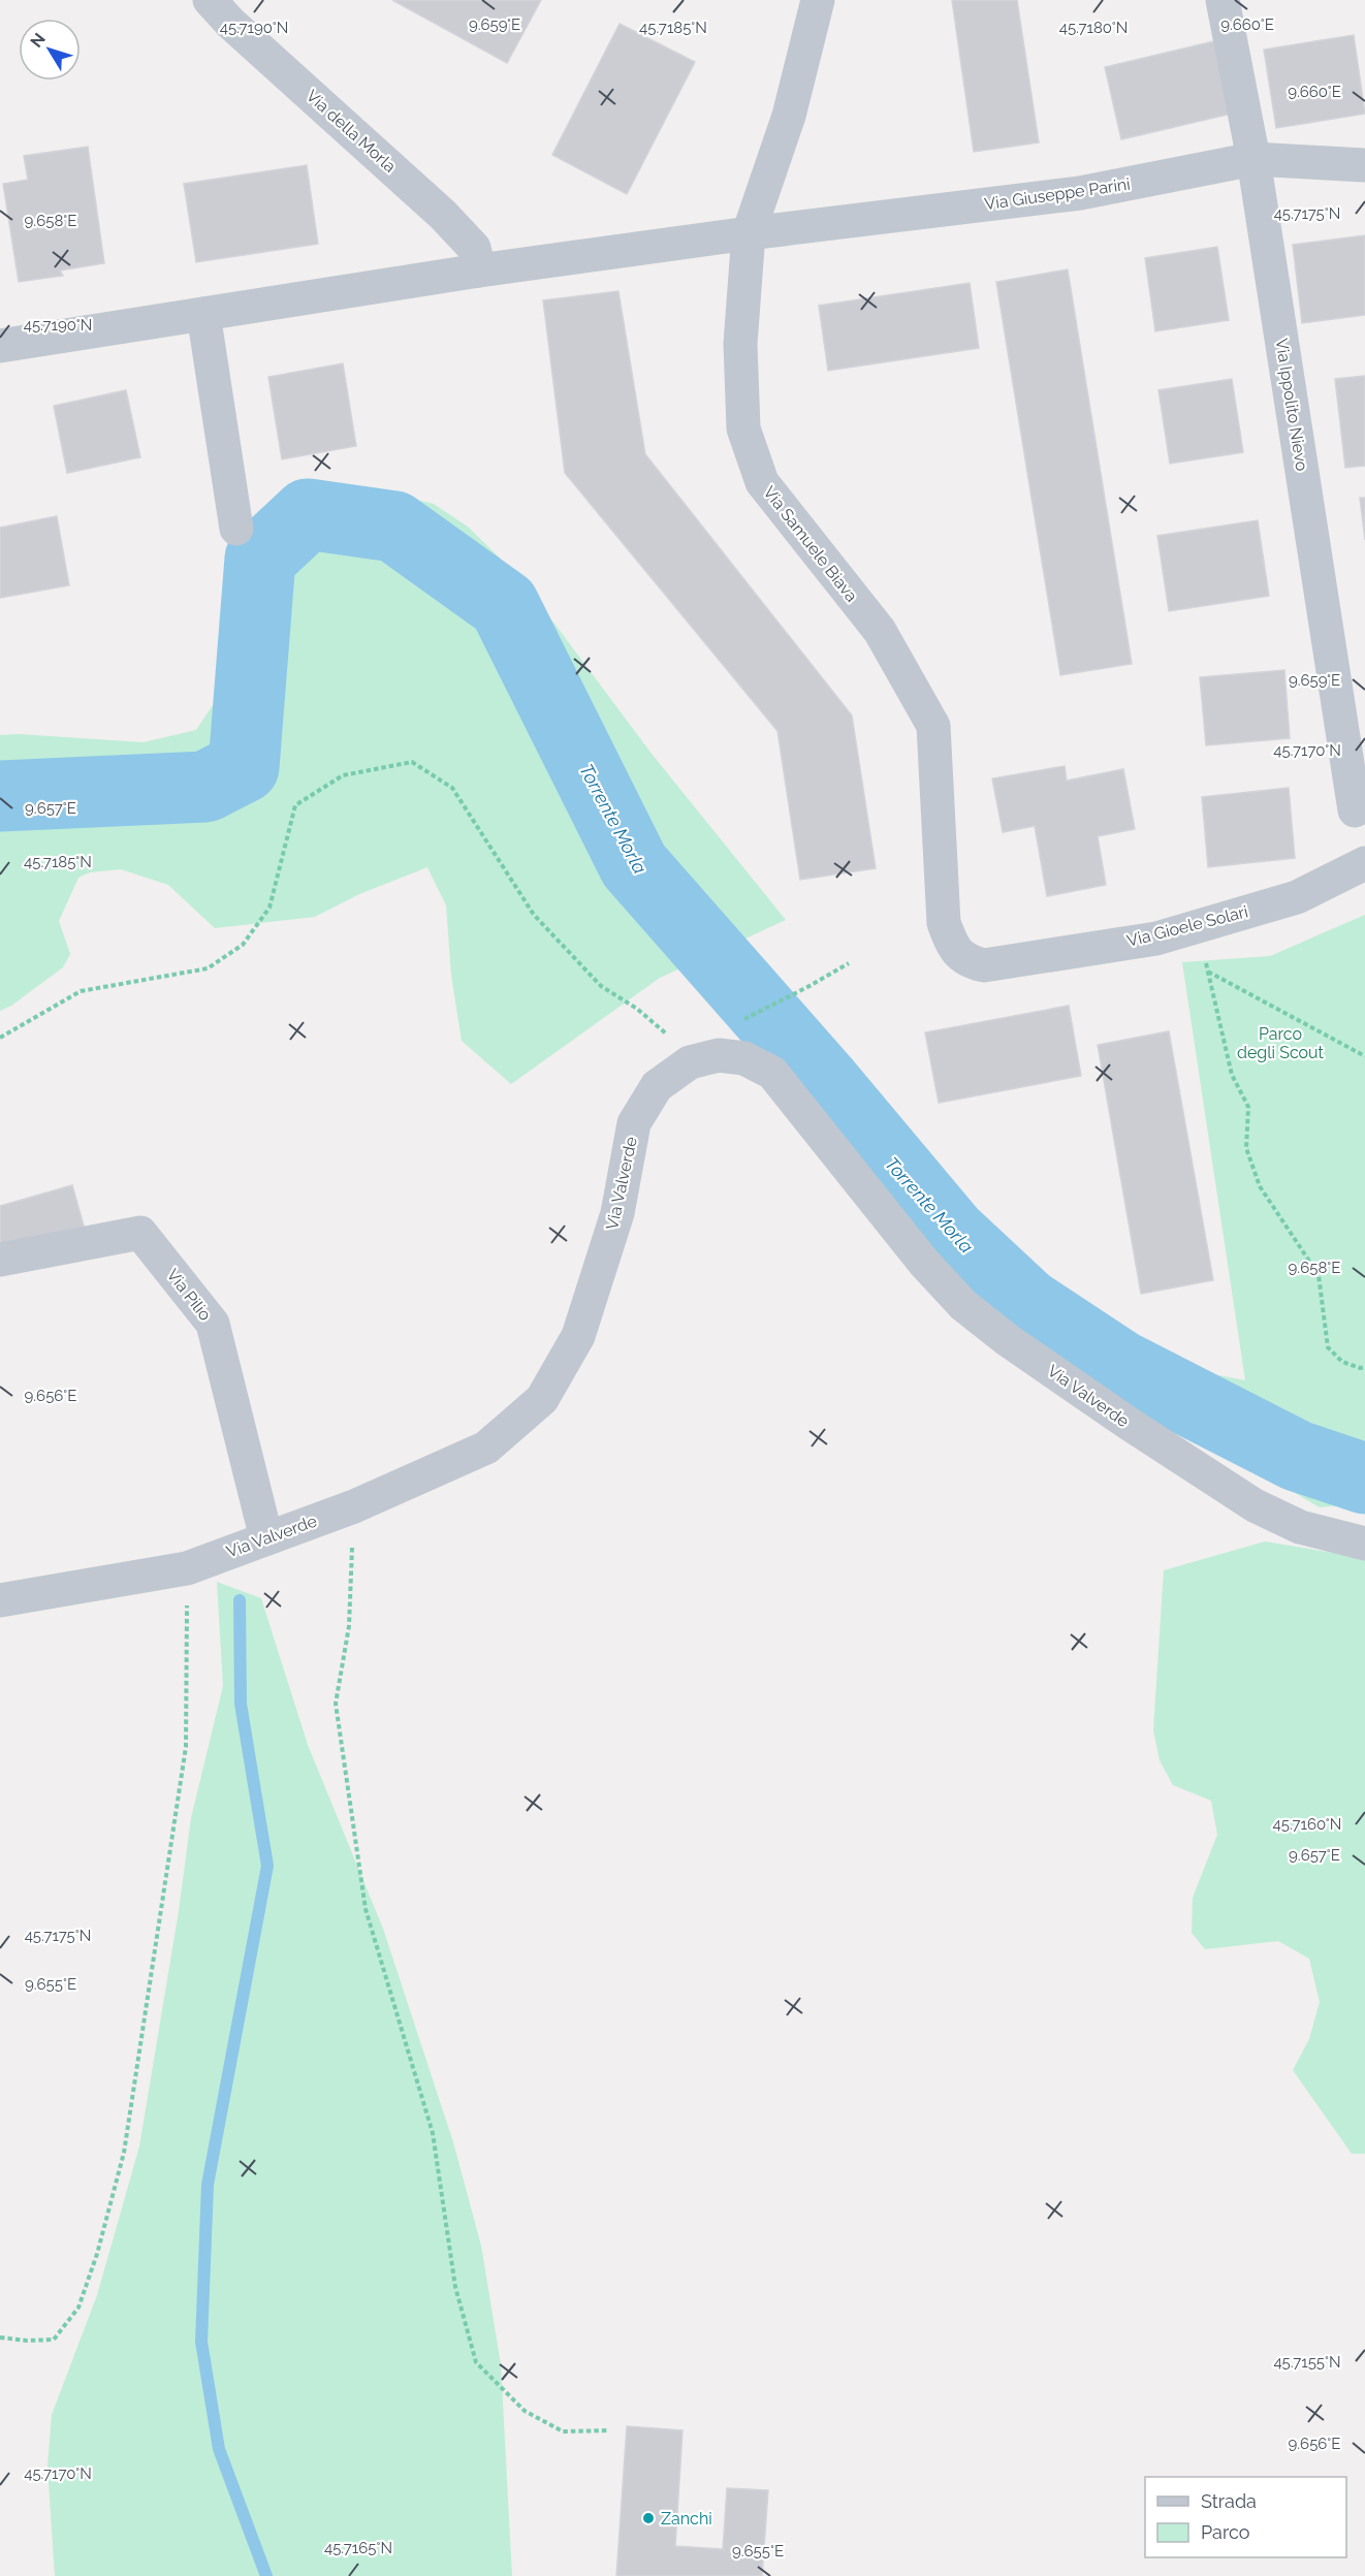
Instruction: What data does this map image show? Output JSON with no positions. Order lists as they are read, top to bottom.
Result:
{
  "streets": {
    "street": [
      "Via della Morla",
      "Via Giuseppe Parini",
      "Via Ippolito Nievo",
      "Via Samuele Biava",
      "Via Gioele Solari",
      "Via Valverde",
      "Via Pilio"
    ]
  },
  "crossings": [
    ["Via Giuseppe Parini", "Via Ippolito Nievo"],
    ["Via Giuseppe Parini", "Via Samuele Biava"],
    ["Via Samuele Biava", "Via Gioele Solari"],
    ["Via Valverde", "Via Pilio"]
  ],
  "water": ["Torrente Morla"],
  "parks": ["Parco degli Scout"],
  "places": ["Zanchi"],
  "legend": ["Strada", "Parco"],
  "north": "top left",
  "coordinates": [
    "9.659°E",
    "9.660°E",
    "45.7190°N",
    "45.7185°N",
    "45.7180°N",
    "45.7175°N",
    "9.658°E",
    "45.7170°N",
    "9.657°E",
    "9.656°E",
    "45.7160°N",
    "9.655°E",
    "45.7155°N",
    "45.7165°N"
  ]
}
